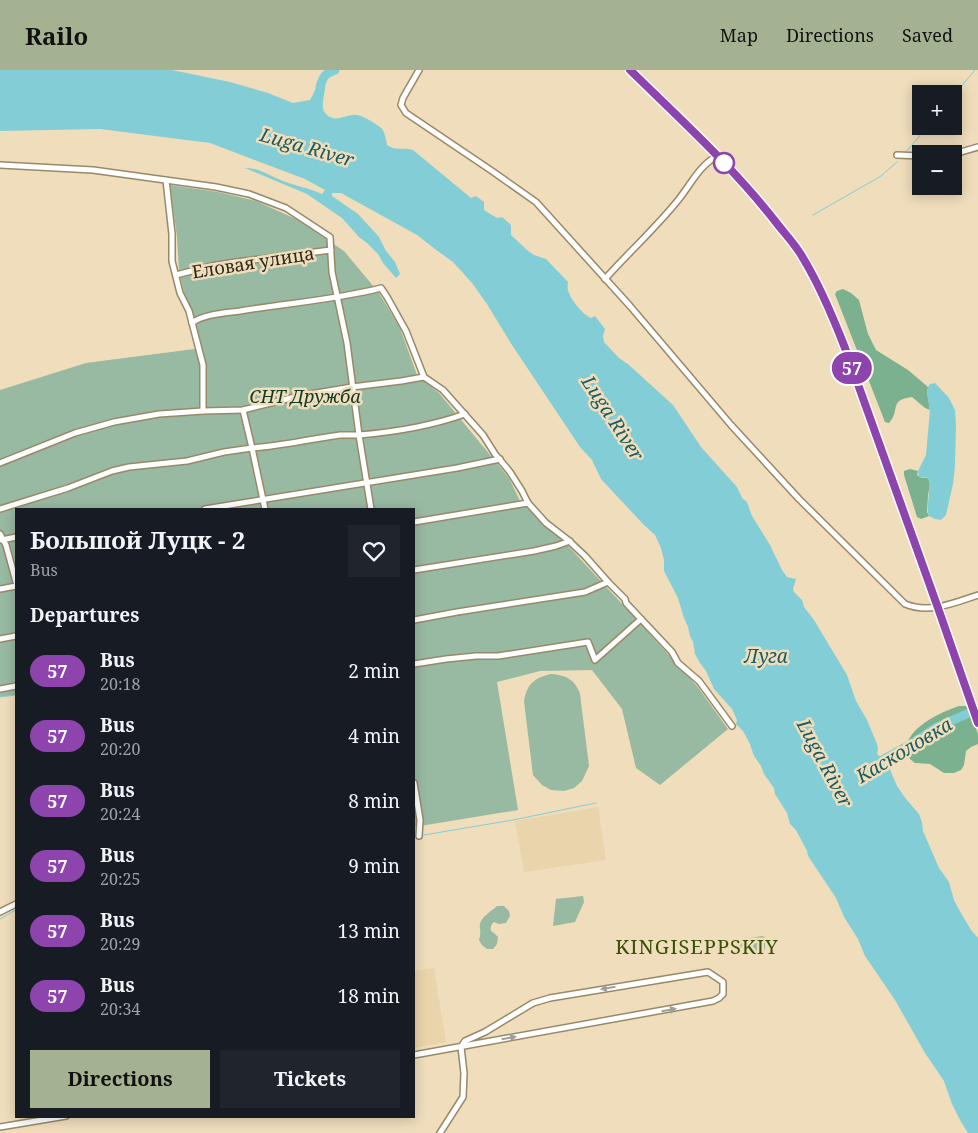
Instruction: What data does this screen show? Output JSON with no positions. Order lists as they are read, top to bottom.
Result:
{
  "streets": {
    "street": ["Еловая улица"]
  },
  "districts": ["KINGISEPPSKIY"],
  "water": ["Luga River", "Луга", "Касколовка"],
  "parks": ["СНТ Дружба"],
  "lines": ["bus line 57"],
  "page": {
    "header": "Railo",
    "nav": ["Map", "Directions", "Saved"],
    "on_map": "57",
    "map_buttons": ["+", "−"],
    "heading": [
      ["Большой Луцк - 2", "Bus"],
      "Departures"
    ],
    "list": [
      {
        "mark": "57",
        "name": "Bus",
        "note": "20:18",
        "value": "2 min"
      },
      {
        "mark": "57",
        "name": "Bus",
        "note": "20:20",
        "value": "4 min"
      },
      {
        "mark": "57",
        "name": "Bus",
        "note": "20:24",
        "value": "8 min"
      },
      {
        "mark": "57",
        "name": "Bus",
        "note": "20:25",
        "value": "9 min"
      },
      {
        "mark": "57",
        "name": "Bus",
        "note": "20:29",
        "value": "13 min"
      },
      {
        "mark": "57",
        "name": "Bus",
        "note": "20:34",
        "value": "18 min"
      }
    ],
    "buttons": ["Directions", "Tickets"]
  }
}
